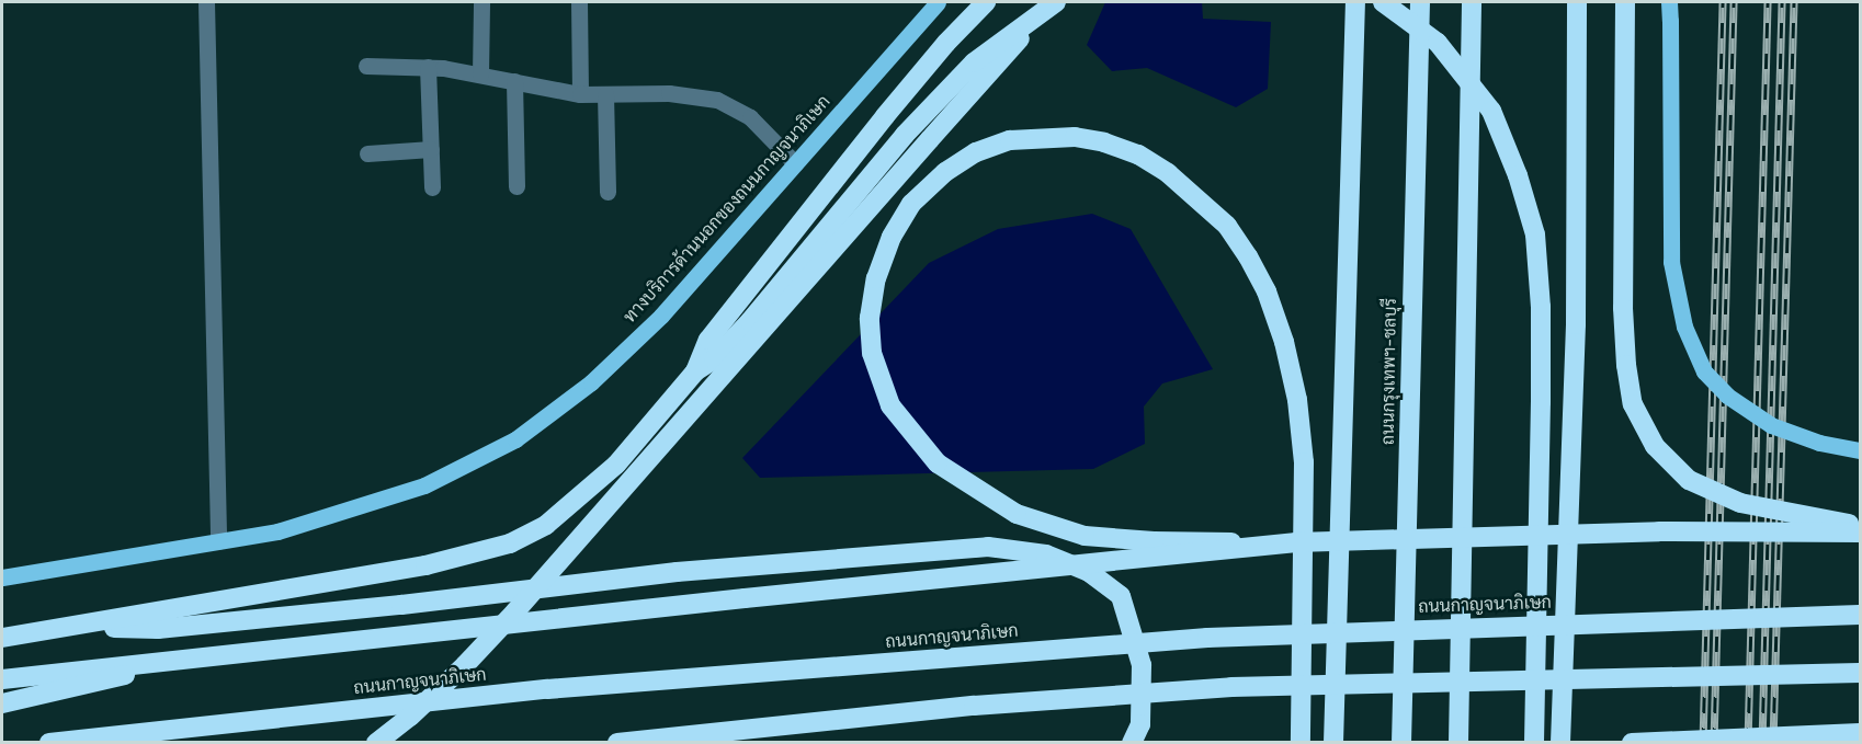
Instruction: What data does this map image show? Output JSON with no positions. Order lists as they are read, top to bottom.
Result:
{
  "streets": {
    "highway": ["ถนนกรุงเทพฯ-ชลบุรี", "ถนนกาญจนาภิเษก"],
    "main road": ["ทางบริการด้านนอกของถนนกาญจนาภิเษก"]
  }
}
